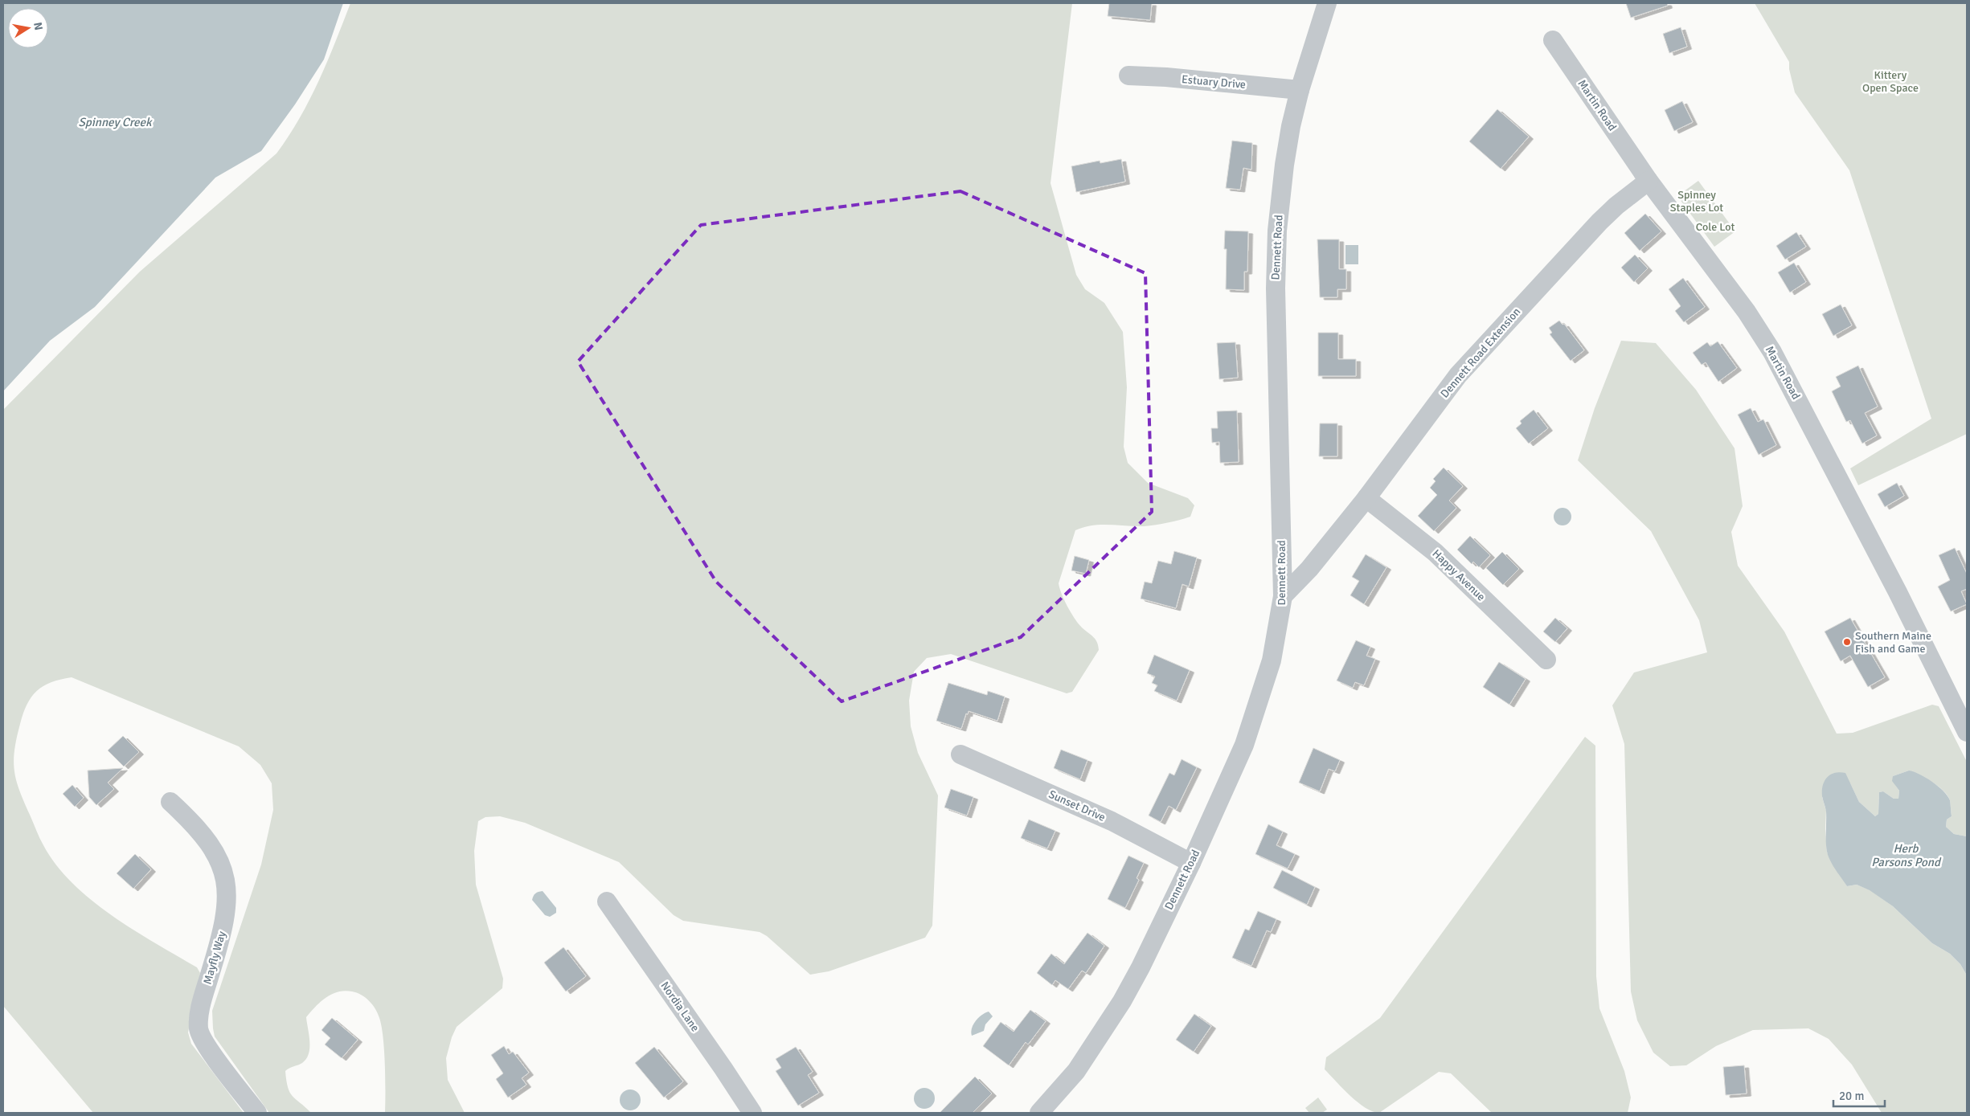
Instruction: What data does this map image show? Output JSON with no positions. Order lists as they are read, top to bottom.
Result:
{
  "streets": {
    "street": [
      "Estuary Drive",
      "Martin Road",
      "Dennett Road",
      "Dennett Road Extension",
      "Happy Avenue",
      "Sunset Drive",
      "Mayfly Way",
      "Nordia Lane"
    ]
  },
  "crossings": [
    ["Estuary Drive", "Dennett Road"],
    ["Martin Road", "Dennett Road Extension"],
    ["Dennett Road", "Dennett Road Extension"],
    ["Dennett Road", "Sunset Drive"],
    ["Dennett Road Extension", "Happy Avenue"]
  ],
  "water": ["Spinney Creek", "Herb Parsons Pond"],
  "parks": ["Kittery Open Space", "Spinney Staples Lot", "Cole Lot"],
  "places": ["Southern Maine Fish and Game"],
  "scale_bar": "20 m",
  "north": "right"
}
